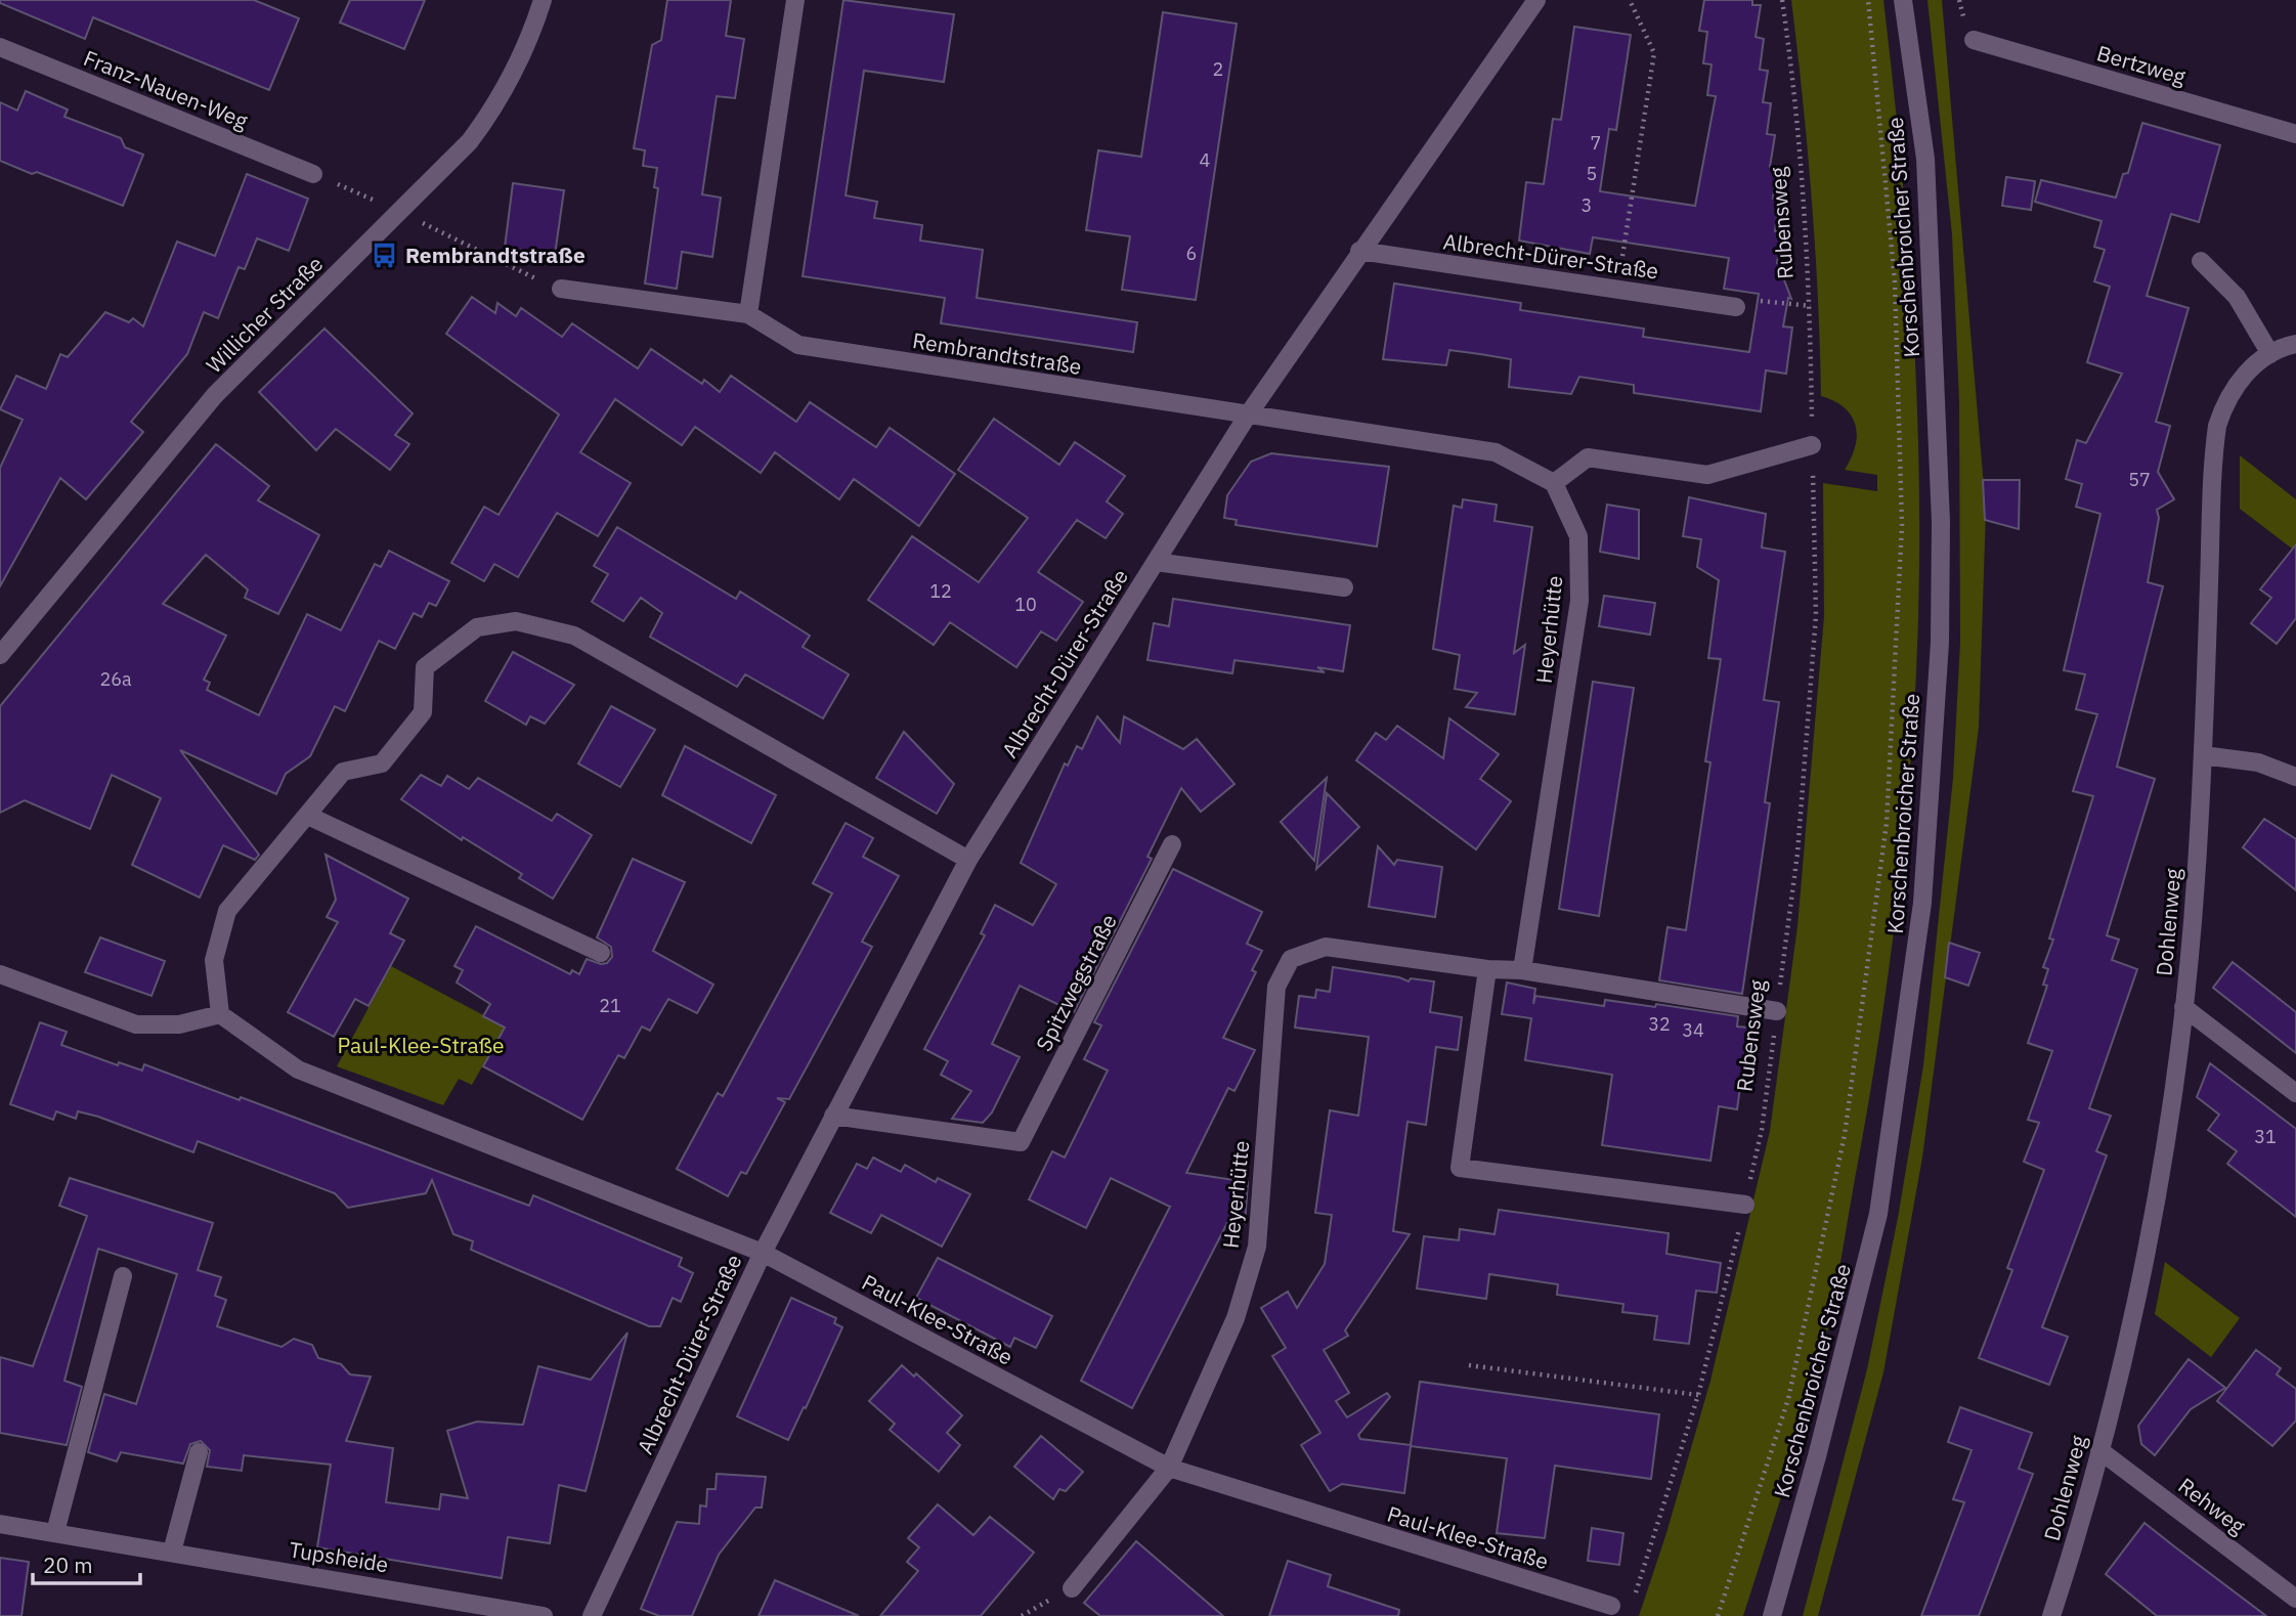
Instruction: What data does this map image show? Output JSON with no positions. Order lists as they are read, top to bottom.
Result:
{
  "streets": {
    "street": [
      "Bertzweg",
      "Franz-Nauen-Weg",
      "Korschenbroicher Straße",
      "Albrecht-Dürer-Straße",
      "Willicher Straße",
      "Rembrandtstraße",
      "Heyerhütte",
      "Dohlenweg",
      "Spitzwegstraße",
      "Paul-Klee-Straße",
      "Rehweg",
      "Tupsheide"
    ],
    "path": ["Rubensweg"]
  },
  "crossings": [
    ["Rubensweg", "Heyerhütte"],
    ["Albrecht-Dürer-Straße", "Rembrandtstraße"],
    ["Albrecht-Dürer-Straße", "Spitzwegstraße"],
    ["Albrecht-Dürer-Straße", "Paul-Klee-Straße"],
    ["Heyerhütte", "Paul-Klee-Straße"],
    ["Dohlenweg", "Rehweg"]
  ],
  "parks": ["Paul-Klee-Straße"],
  "places": {
    "bus stop": ["Rembrandtstraße"]
  },
  "house_numbers": [
    "2",
    "7",
    "4",
    "5",
    "3",
    "6",
    "57",
    "12",
    "10",
    "26a",
    "21",
    "32",
    "34",
    "31"
  ],
  "scale_bar": "20 m"
}
